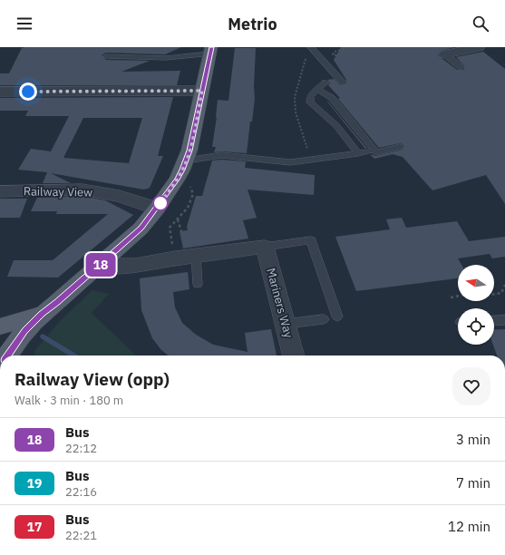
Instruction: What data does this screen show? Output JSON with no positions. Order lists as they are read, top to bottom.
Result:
{
  "streets": {
    "street": ["Railway View", "Mariners Way"]
  },
  "lines": ["bus line 18"],
  "north": "left",
  "page": {
    "header": "Metrio",
    "on_map": "18",
    "heading": ["Railway View (opp)", "Walk · 3 min · 180 m"],
    "list": [
      {
        "mark": "18",
        "name": "Bus",
        "note": "22:12",
        "value": "3 min"
      },
      {
        "mark": "19",
        "name": "Bus",
        "note": "22:16",
        "value": "7 min"
      },
      {
        "mark": "17",
        "name": "Bus",
        "note": "22:21",
        "value": "12 min"
      }
    ]
  }
}
